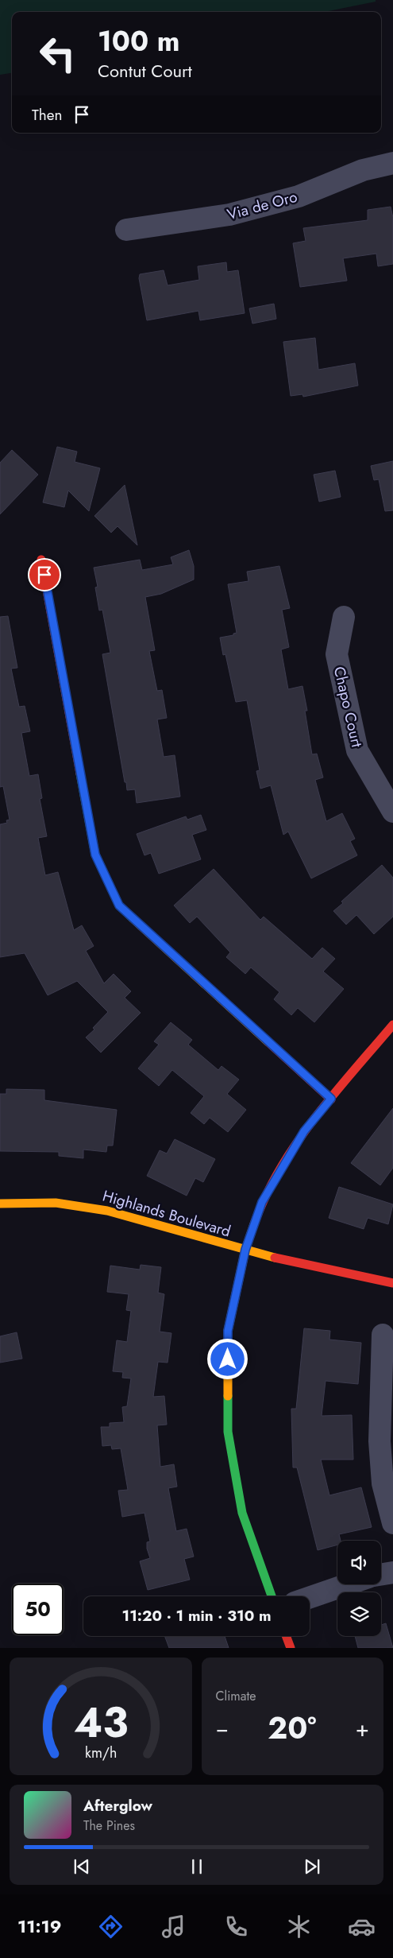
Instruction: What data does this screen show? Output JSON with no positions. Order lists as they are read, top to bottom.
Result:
{
  "streets": {
    "street": ["Via de Oro", "Chapo Court", "Highlands Boulevard"]
  },
  "page": {
    "turn": ["100 m", "Contut Court"],
    "then": "Then",
    "limit": "50",
    "trip": "11:20 · 1 min · 310 m",
    "tile": "Climate",
    "heat": ["−", "20°", "+"],
    "song": ["Afterglow", "The Pines"],
    "tabs": "11:19",
    "gauge": ["43", "km/h"]
  }
}
